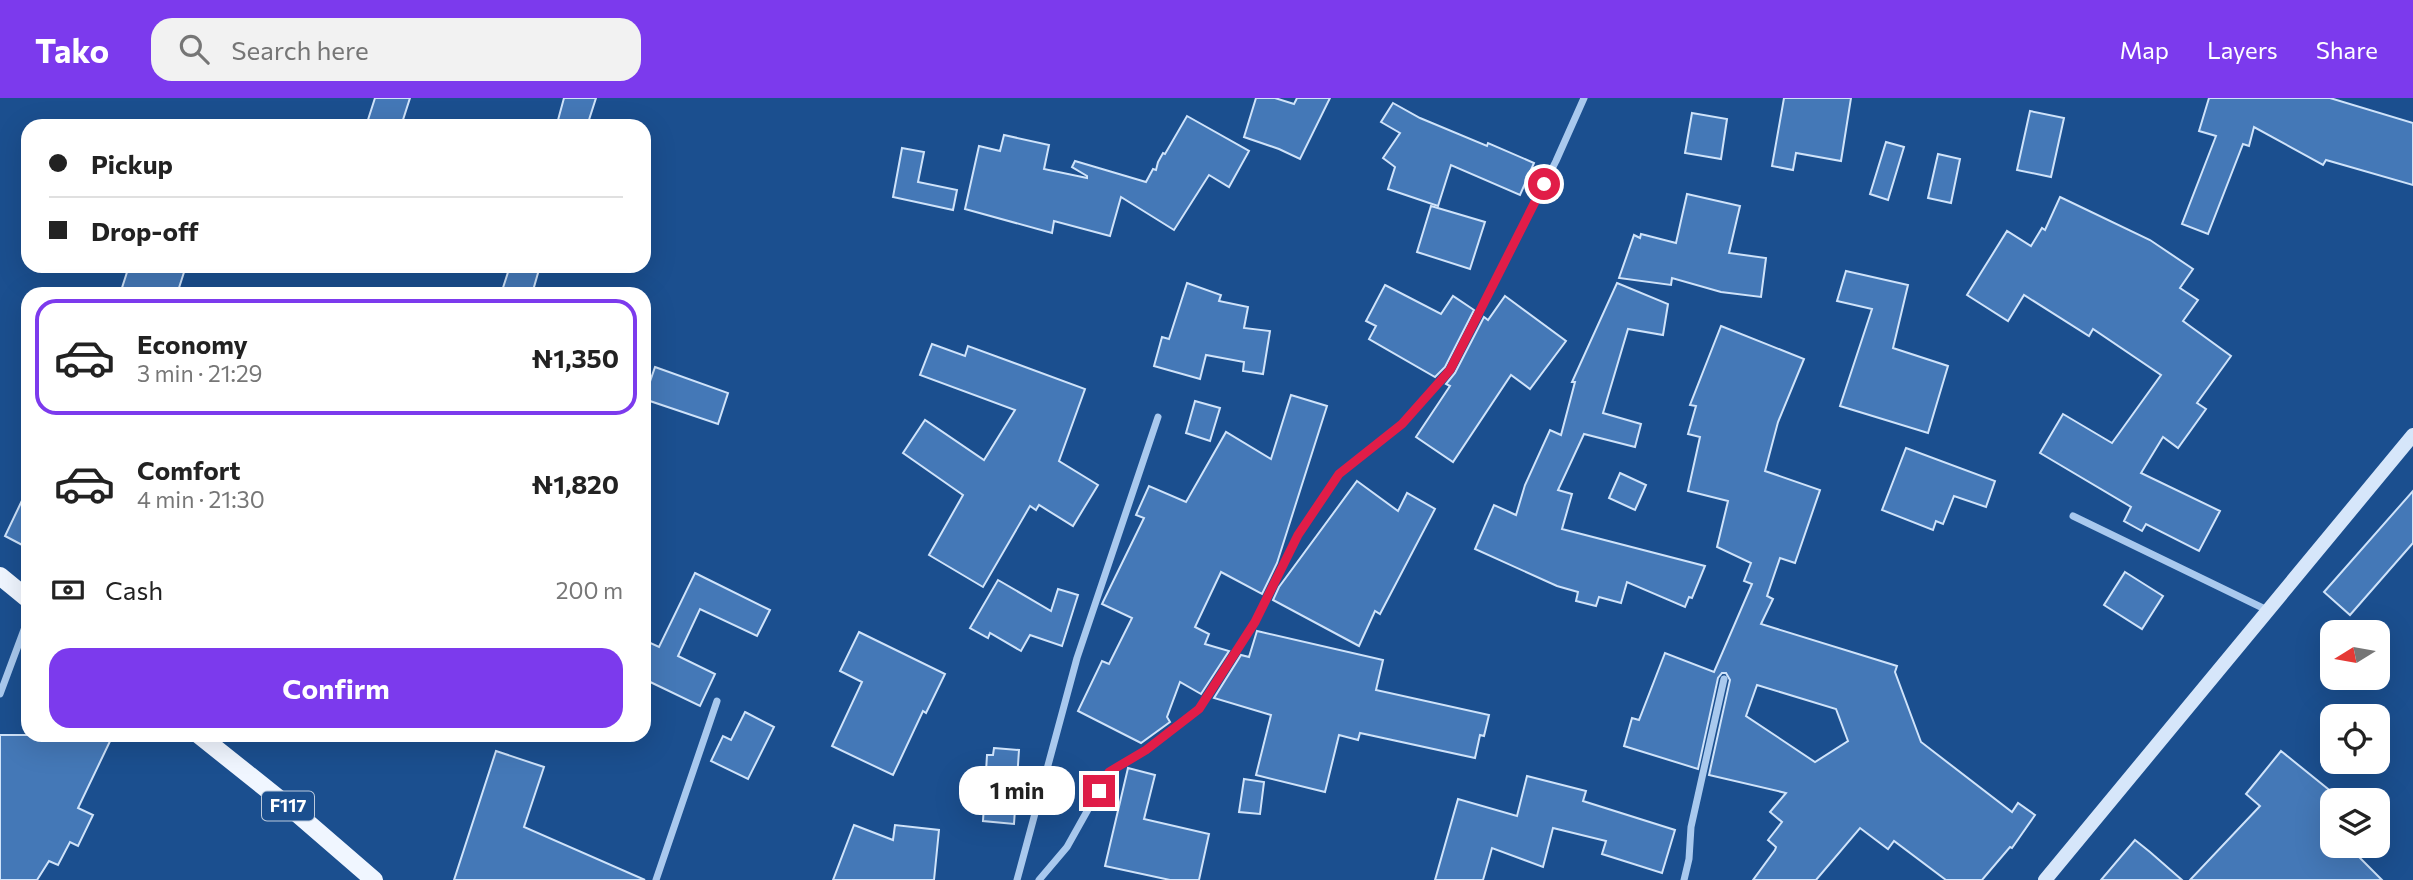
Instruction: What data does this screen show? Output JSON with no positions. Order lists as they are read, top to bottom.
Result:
{
  "streets": {
    "main road": ["F117"]
  },
  "north": "left",
  "page": {
    "header": "Tako",
    "search": "Search here",
    "nav": ["Map", "Layers", "Share"],
    "banner": ["Pickup", "Drop-off"],
    "list": [
      {
        "name": "Economy",
        "note": "3 min · 21:29",
        "value": "₦1,350"
      },
      {
        "name": "Comfort",
        "note": "4 min · 21:30",
        "value": "₦1,820"
      }
    ],
    "pay": ["Cash", "200 m"],
    "buttons": "Confirm",
    "bubble": "1 min"
  }
}
